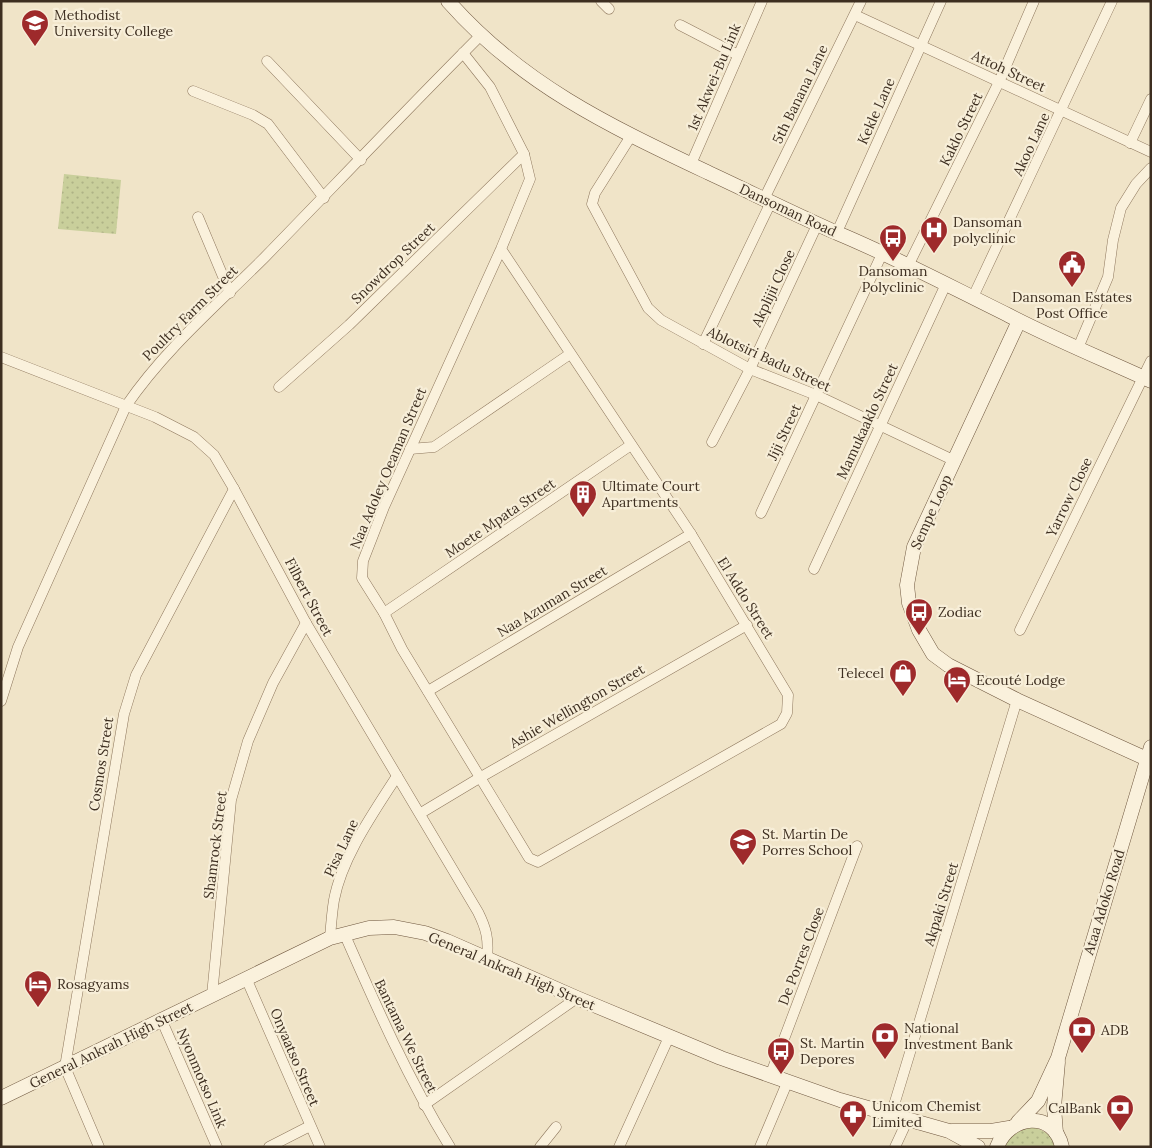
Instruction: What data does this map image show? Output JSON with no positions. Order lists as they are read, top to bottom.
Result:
{
  "streets": {
    "main road": [
      "Dansoman Road",
      "Sempe Loop",
      "Ataa Adoko Road",
      "General Ankrah High Street"
    ],
    "street": [
      "Attoh Street",
      "1st Akwei-Bu Link",
      "5th Banana Lane",
      "Kekle Lane",
      "Kaklo Street",
      "Akoo Lane",
      "Snowdrop Street",
      "Akplijii Close",
      "Poultry Farm Street",
      "Ablotsiri Badu Street",
      "Mamukaaklo Street",
      "Jiji Street",
      "Naa Adoley Oeaman Street",
      "Yarrow Close",
      "Moete Mpata Street",
      "Filbert Street",
      "El Addo Street",
      "Naa Azuman Street",
      "Ashie Wellington Street",
      "Cosmos Street",
      "Shamrock Street",
      "Pisa Lane",
      "Akpaki Street",
      "De Porres Close",
      "Bantama We Street",
      "Onyaatso Street",
      "Nyonmotso Link"
    ]
  },
  "crossings": [
    ["Attoh Street", "5th Banana Lane"],
    ["Attoh Street", "Kekle Lane"],
    ["Attoh Street", "Kaklo Street"],
    ["Attoh Street", "Akoo Lane"],
    ["1st Akwei-Bu Link", "Dansoman Road"],
    ["5th Banana Lane", "Dansoman Road"],
    ["5th Banana Lane", "Ablotsiri Badu Street"],
    ["Kekle Lane", "Dansoman Road"],
    ["Kaklo Street", "Dansoman Road"],
    ["Akoo Lane", "Dansoman Road"],
    ["Dansoman Road", "Akplijii Close"],
    ["Dansoman Road", "Poultry Farm Street"],
    ["Dansoman Road", "Ablotsiri Badu Street"],
    ["Dansoman Road", "Mamukaaklo Street"],
    ["Dansoman Road", "Jiji Street"],
    ["Dansoman Road", "Yarrow Close"],
    ["Dansoman Road", "Sempe Loop"],
    ["Snowdrop Street", "Naa Adoley Oeaman Street"],
    ["Akplijii Close", "Ablotsiri Badu Street"],
    ["Poultry Farm Street", "Naa Adoley Oeaman Street"],
    ["Poultry Farm Street", "Filbert Street"],
    ["Ablotsiri Badu Street", "Mamukaaklo Street"],
    ["Ablotsiri Badu Street", "Jiji Street"],
    ["Ablotsiri Badu Street", "Sempe Loop"],
    ["Naa Adoley Oeaman Street", "Moete Mpata Street"],
    ["Naa Adoley Oeaman Street", "El Addo Street"],
    ["Naa Adoley Oeaman Street", "Naa Azuman Street"],
    ["Naa Adoley Oeaman Street", "Ashie Wellington Street"],
    ["Sempe Loop", "Ataa Adoko Road"],
    ["Sempe Loop", "Akpaki Street"],
    ["Moete Mpata Street", "El Addo Street"],
    ["Filbert Street", "Ashie Wellington Street"],
    ["Filbert Street", "Cosmos Street"],
    ["Filbert Street", "Shamrock Street"],
    ["Filbert Street", "Pisa Lane"],
    ["Filbert Street", "General Ankrah High Street"],
    ["El Addo Street", "Naa Azuman Street"],
    ["El Addo Street", "Ashie Wellington Street"],
    ["Cosmos Street", "General Ankrah High Street"],
    ["Shamrock Street", "General Ankrah High Street"],
    ["Pisa Lane", "General Ankrah High Street"],
    ["Ataa Adoko Road", "General Ankrah High Street"],
    ["Akpaki Street", "General Ankrah High Street"],
    ["De Porres Close", "General Ankrah High Street"],
    ["General Ankrah High Street", "Bantama We Street"],
    ["General Ankrah High Street", "Onyaatso Street"],
    ["General Ankrah High Street", "Nyonmotso Link"]
  ],
  "places": {
    "school or university": ["Methodist University College", "St. Martin De Porres School"],
    "hospital": ["Dansoman polyclinic"],
    "bus stop": ["Dansoman Polyclinic", "Zodiac", "St. Martin Depores"],
    "public building": ["Dansoman Estates Post Office"],
    "building": ["Ultimate Court Apartments"],
    "shop": ["Telecel"],
    "hotel": ["Ecouté Lodge", "Rosagyams"],
    "bank": ["ADB", "National Investment Bank", "CalBank"],
    "pharmacy": ["Unicom Chemist Limited"]
  }
}
